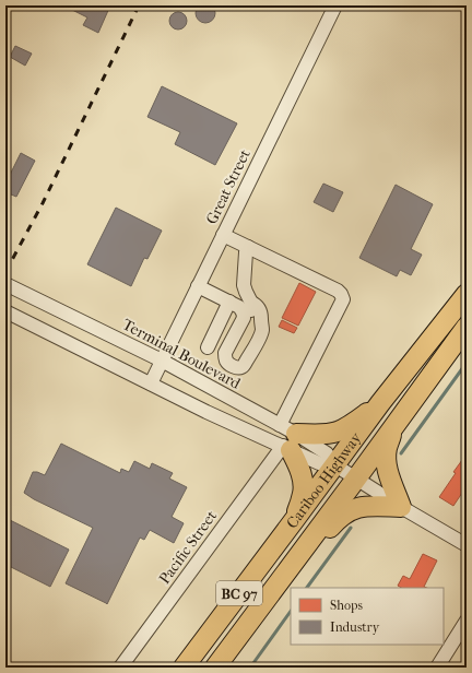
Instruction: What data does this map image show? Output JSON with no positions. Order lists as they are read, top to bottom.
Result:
{
  "streets": {
    "highway": ["Cariboo Highway", "BC 97"],
    "street": ["Great Street", "Terminal Boulevard", "Pacific Street"]
  },
  "crossings": [
    ["Great Street", "Terminal Boulevard"],
    ["Terminal Boulevard", "Cariboo Highway"],
    ["Terminal Boulevard", "Pacific Street"]
  ],
  "legend": ["Shops", "Industry"]
}
